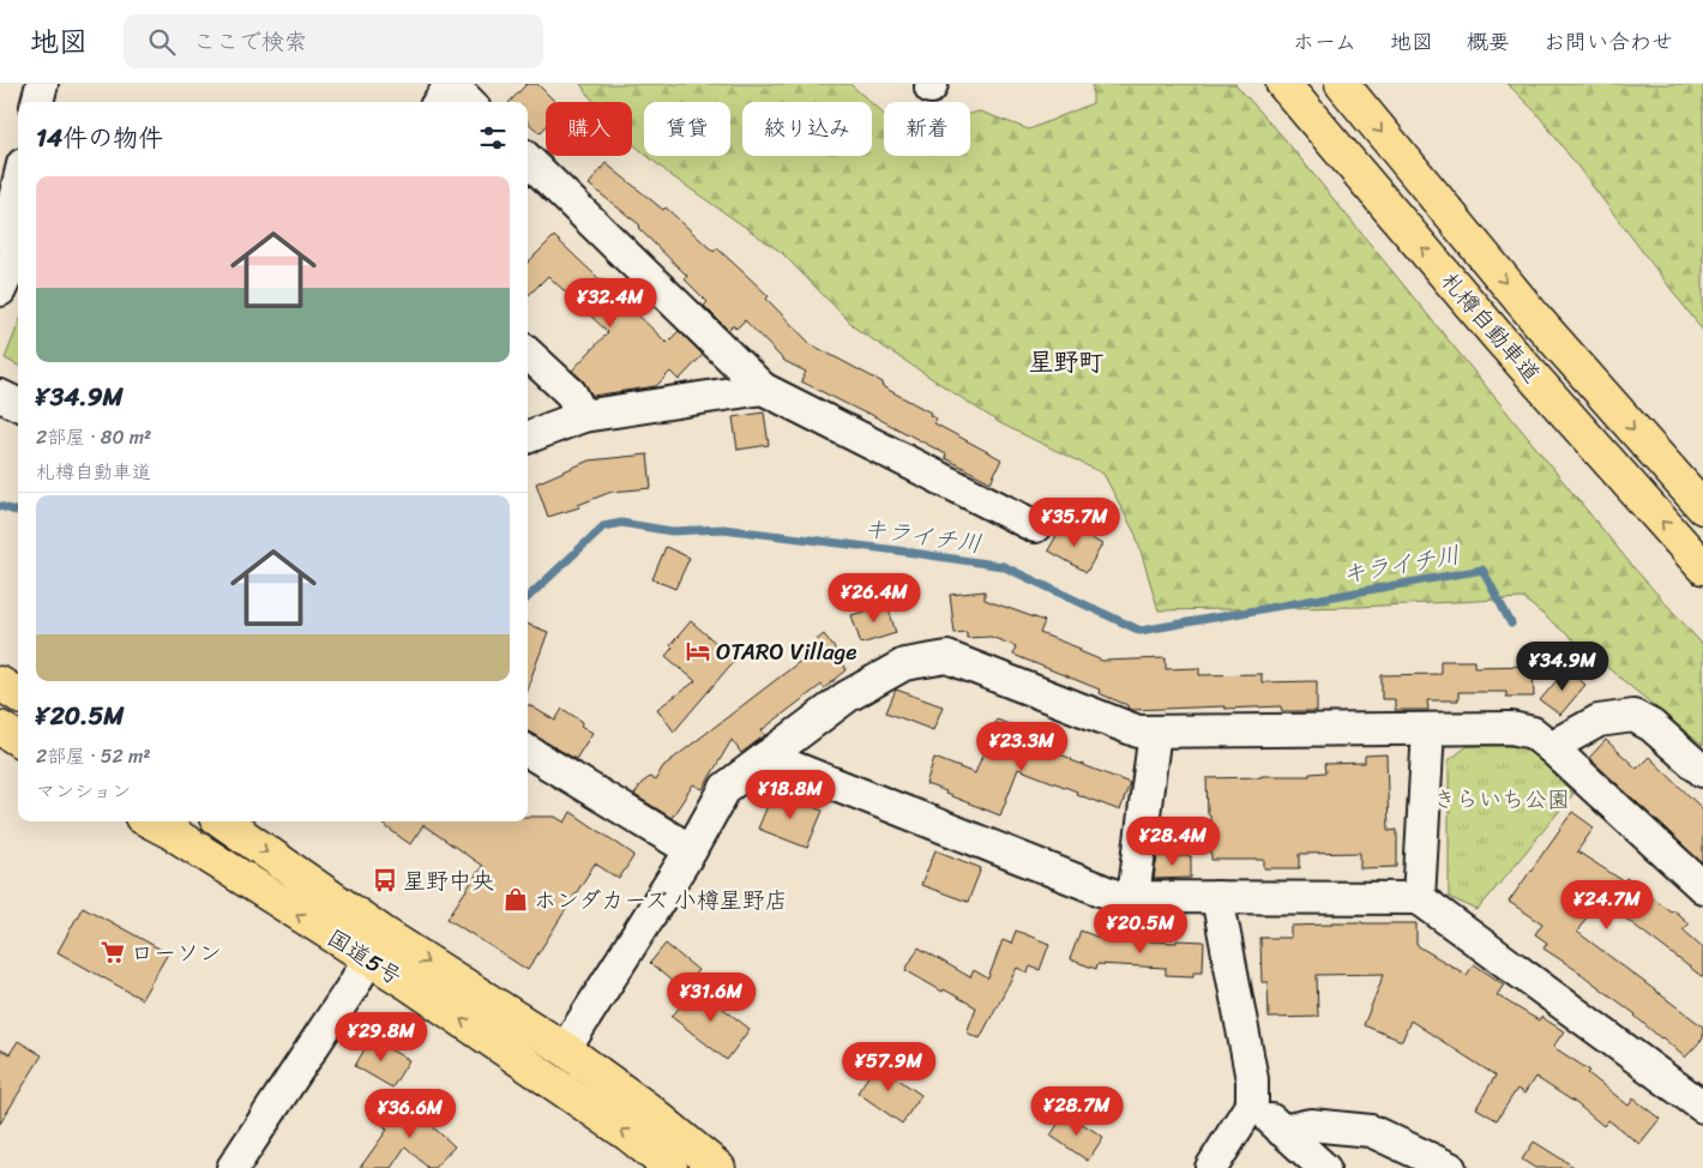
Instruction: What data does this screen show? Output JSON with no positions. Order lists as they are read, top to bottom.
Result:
{
  "streets": {
    "highway": ["札樽自動車道", "国道5号"]
  },
  "districts": ["星野町"],
  "water": ["キライチ川"],
  "parks": ["きらいち公園"],
  "places": {
    "hotel": ["OTARO Village"],
    "bus stop": ["星野中央"],
    "shop": ["ホンダカーズ 小樽星野店"],
    "supermarket": ["ローソン"]
  },
  "page": {
    "header": "地図",
    "search": "ここで検索",
    "nav": [
      "ホーム",
      "地図",
      "概要",
      "お問い合わせ"
    ],
    "chip": [
      "購入",
      "賃貸",
      "絞り込み",
      "新着"
    ],
    "heading": "14件の物件",
    "list": [
      {
        "name": "¥34.9M",
        "note": "2部屋 · 80 m² · 札樽自動車道"
      },
      {
        "name": "¥20.5M",
        "note": "2部屋 · 52 m² · マンション"
      }
    ],
    "price": [
      "¥32.4M",
      "¥35.7M",
      "¥26.4M",
      "¥34.9M",
      "¥23.3M",
      "¥18.8M",
      "¥28.4M",
      "¥24.7M",
      "¥20.5M",
      "¥31.6M",
      "¥29.8M",
      "¥57.9M",
      "¥28.7M",
      "¥36.6M"
    ]
  }
}
